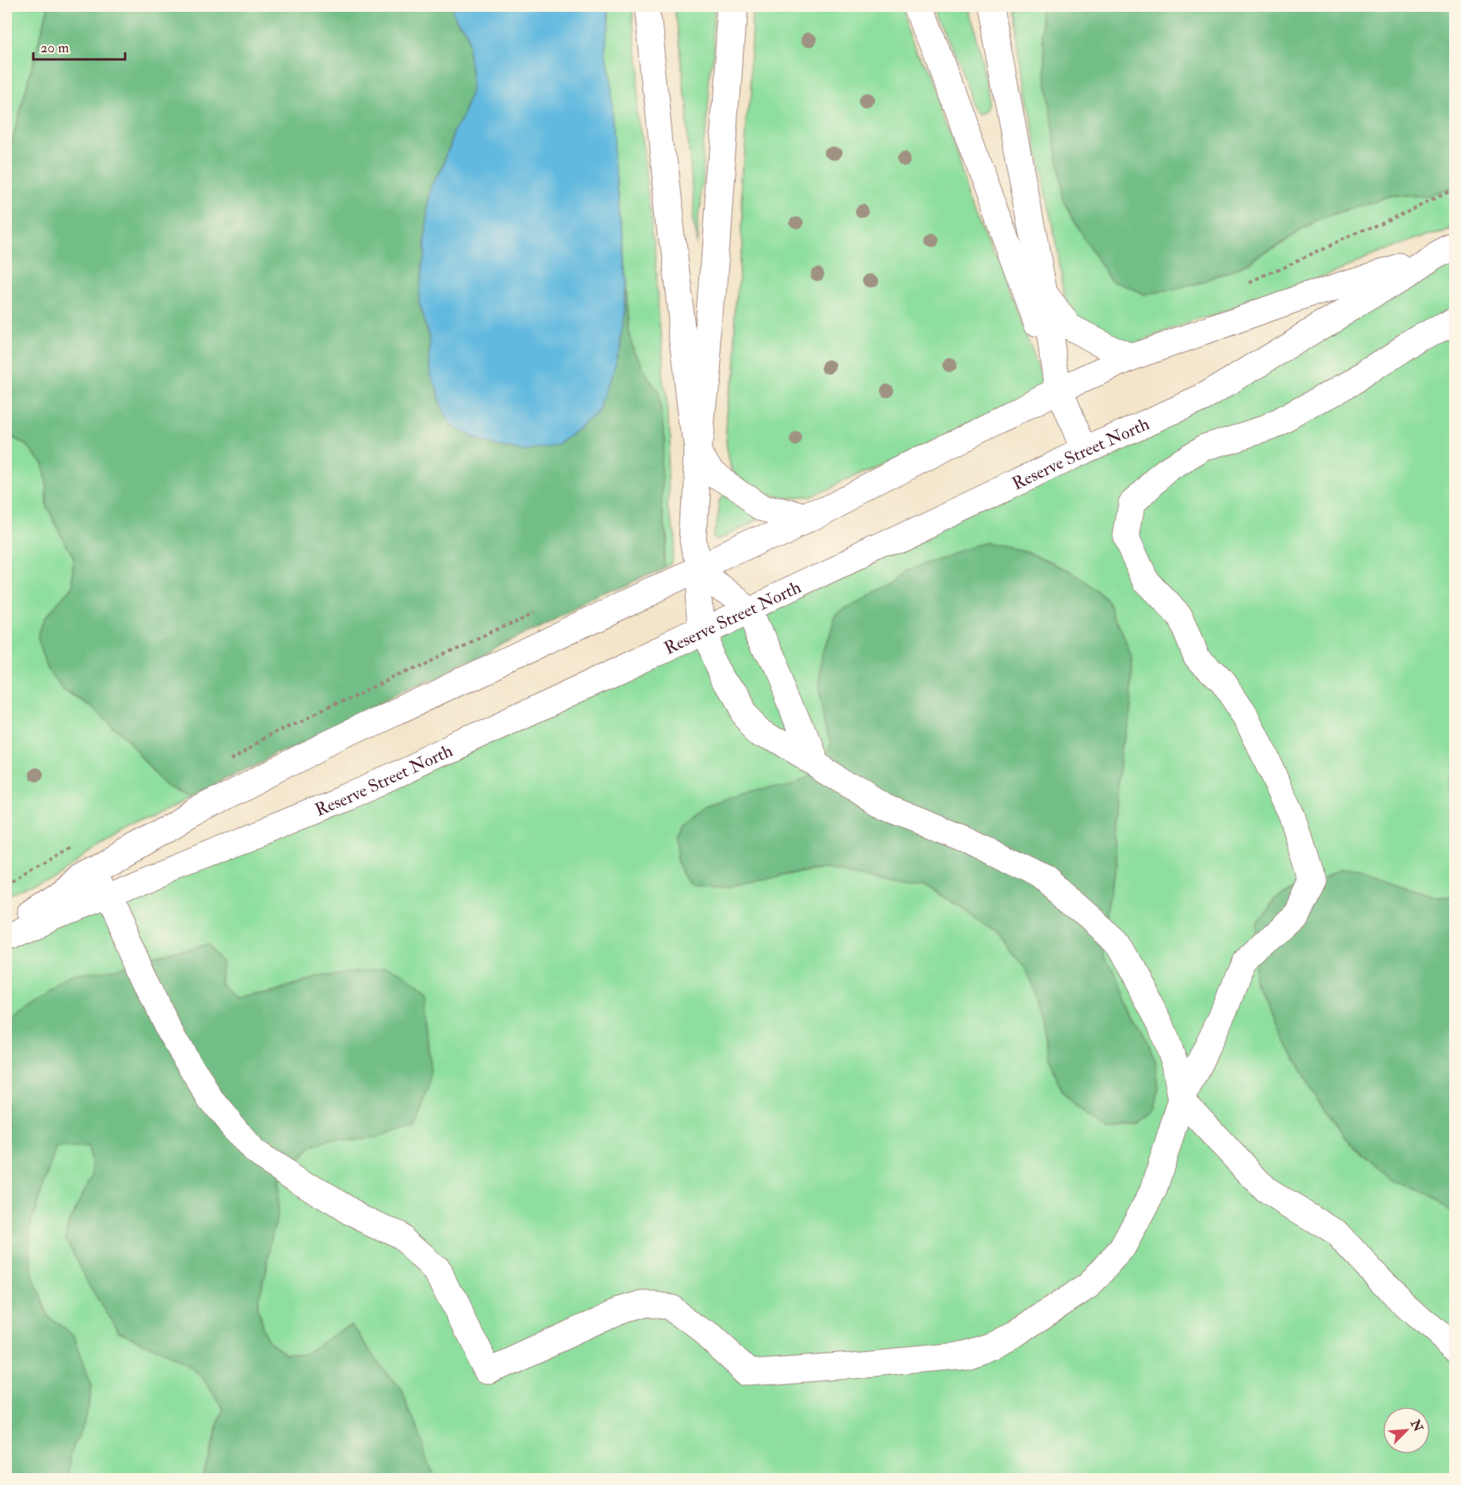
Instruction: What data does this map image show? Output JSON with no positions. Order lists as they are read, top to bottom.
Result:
{
  "streets": {
    "street": ["Reserve Street North"]
  },
  "scale_bar": "20 m",
  "north": "top right"
}
